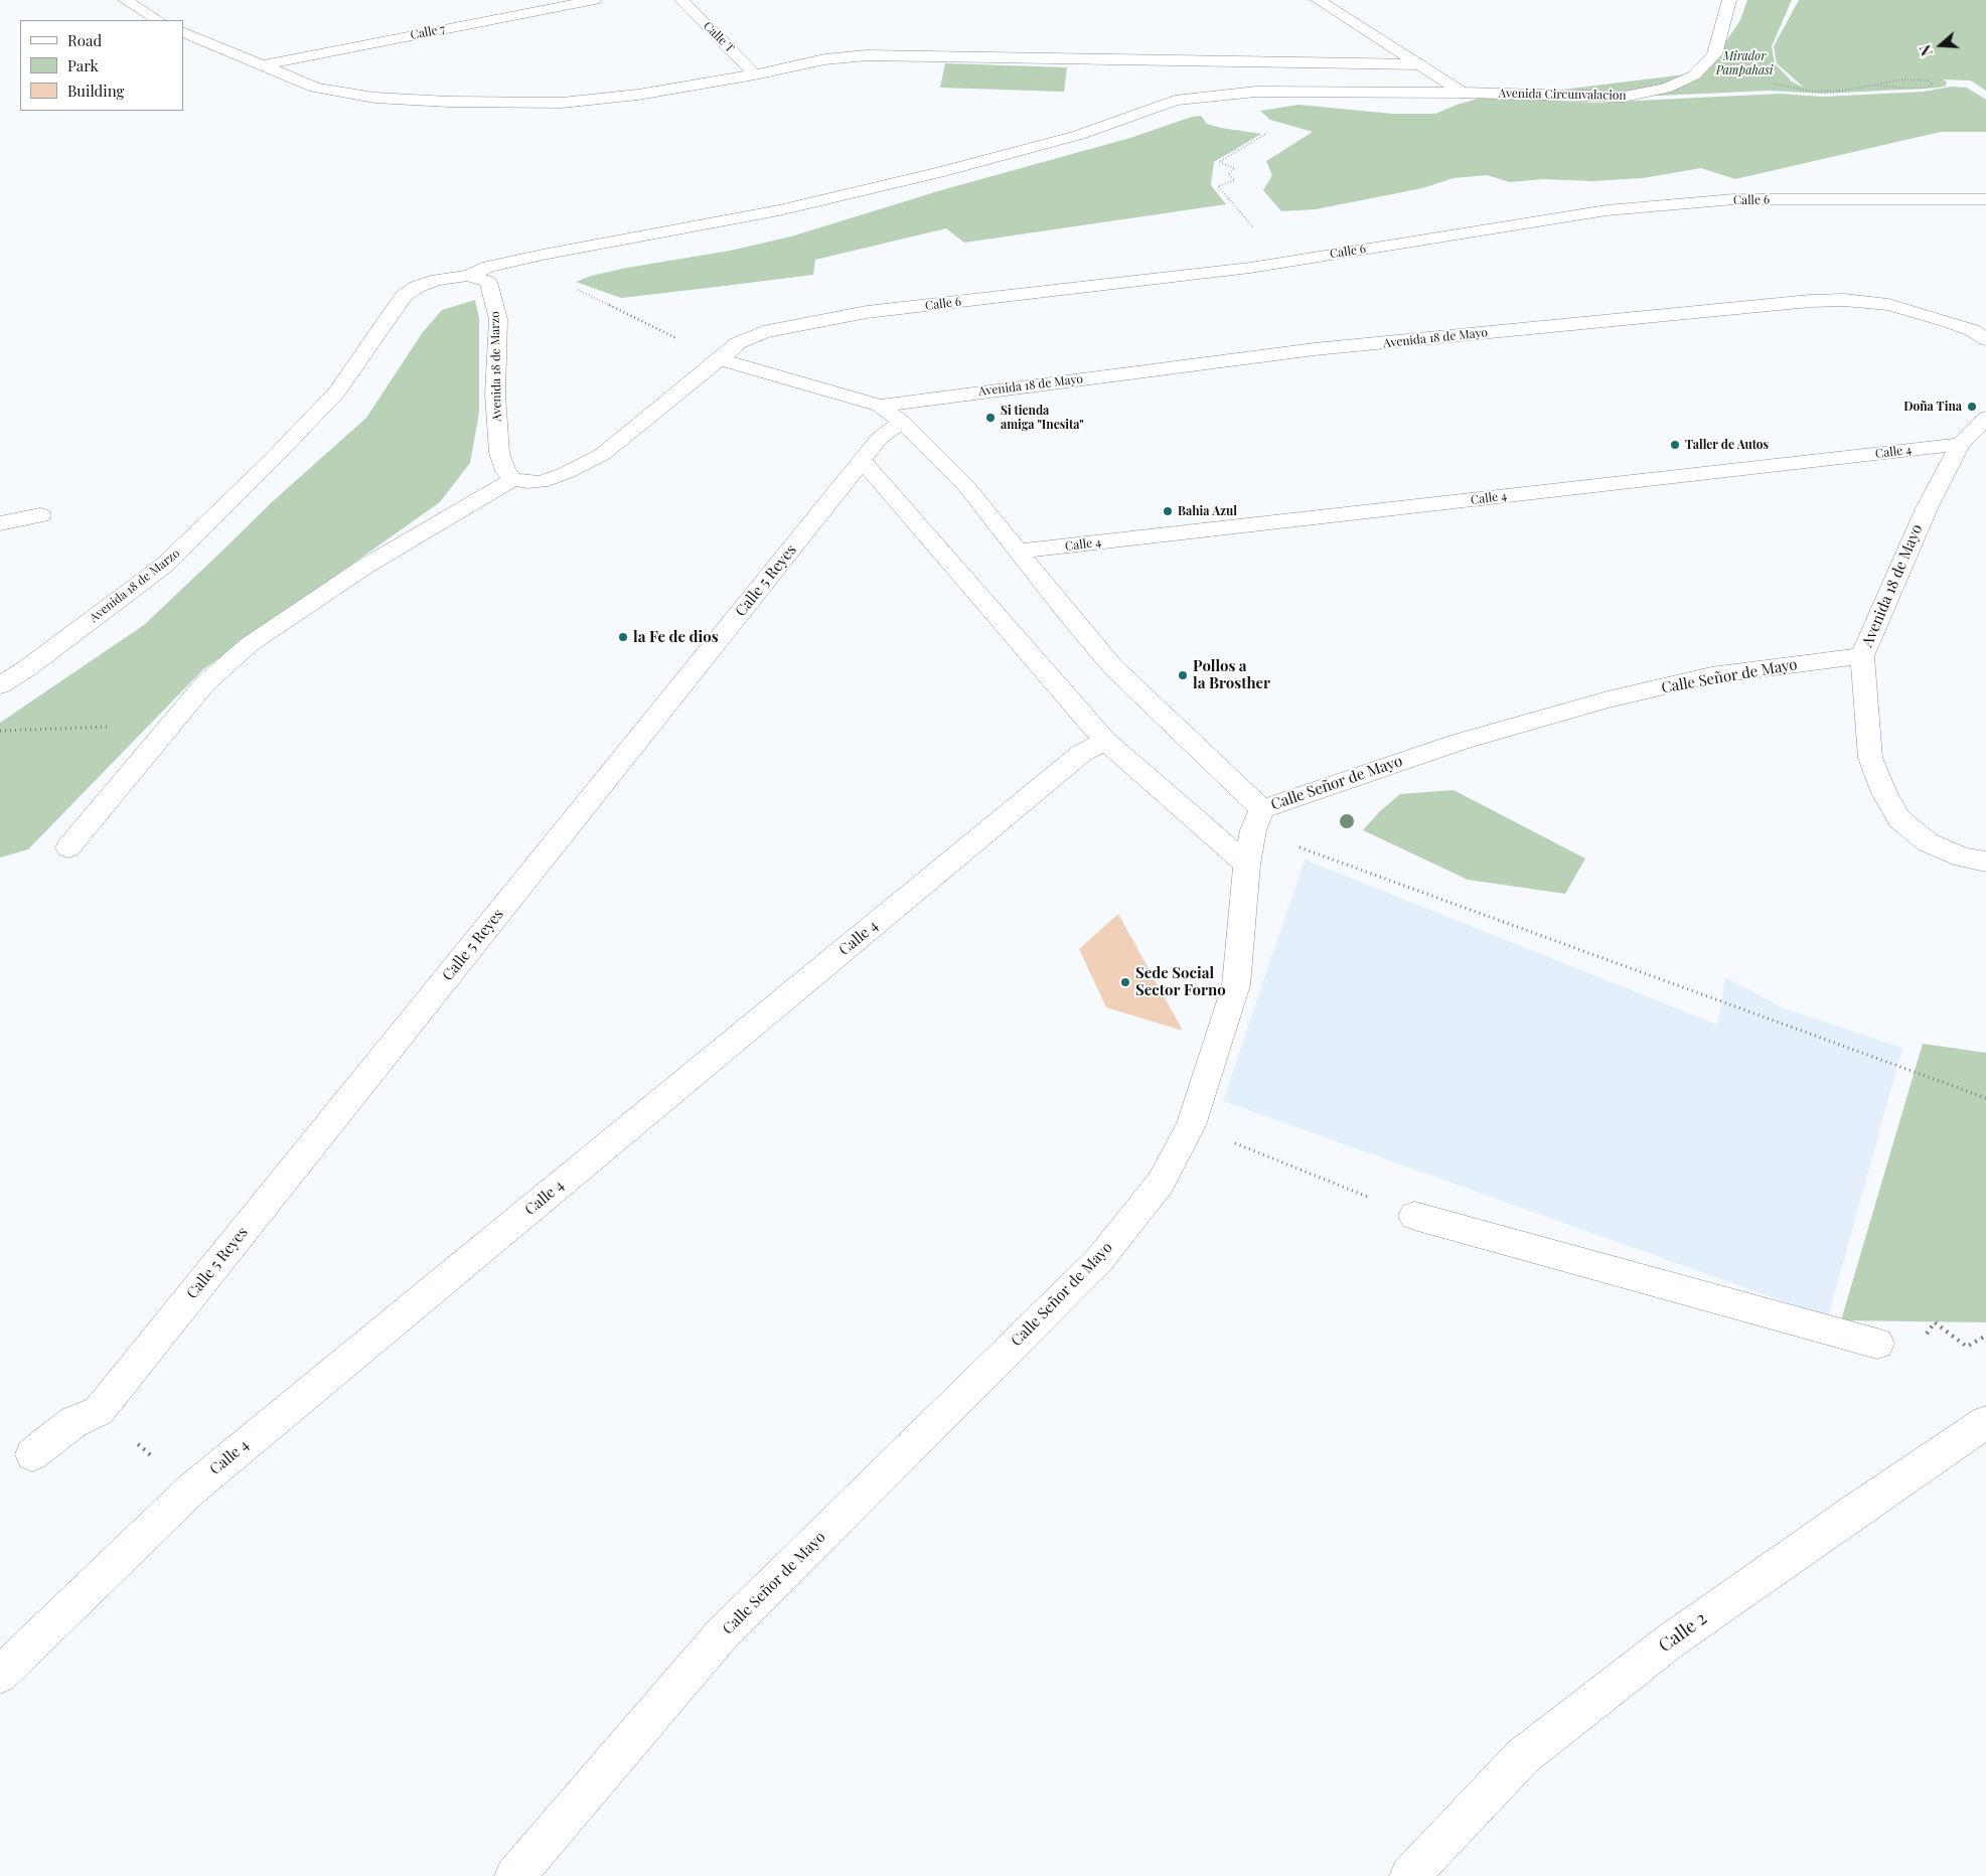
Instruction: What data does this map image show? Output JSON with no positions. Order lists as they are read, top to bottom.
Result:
{
  "streets": {
    "street": [
      "Calle 7",
      "Calle T",
      "Avenida Circunvalacion",
      "Calle 6",
      "Avenida 18 de Mayo",
      "Avenida 18 de Marzo",
      "Calle 4",
      "Calle 5 Reyes",
      "Calle Señor de Mayo",
      "Calle 2"
    ]
  },
  "crossings": [
    ["Avenida Circunvalacion", "Avenida 18 de Marzo"],
    ["Avenida 18 de Mayo", "Calle 4"],
    ["Avenida 18 de Mayo", "Calle Señor de Mayo"]
  ],
  "parks": ["Mirador Pampahasi"],
  "places": [
    "Doña Tina",
    "Si tienda amiga \"Inesita\"",
    "Taller de Autos",
    "Bahia Azul",
    "la Fe de dios",
    "Pollos a la Brosther",
    "Sede Social Sector Forno"
  ],
  "legend": ["Road", "Park", "Building"],
  "north": "left"
}
